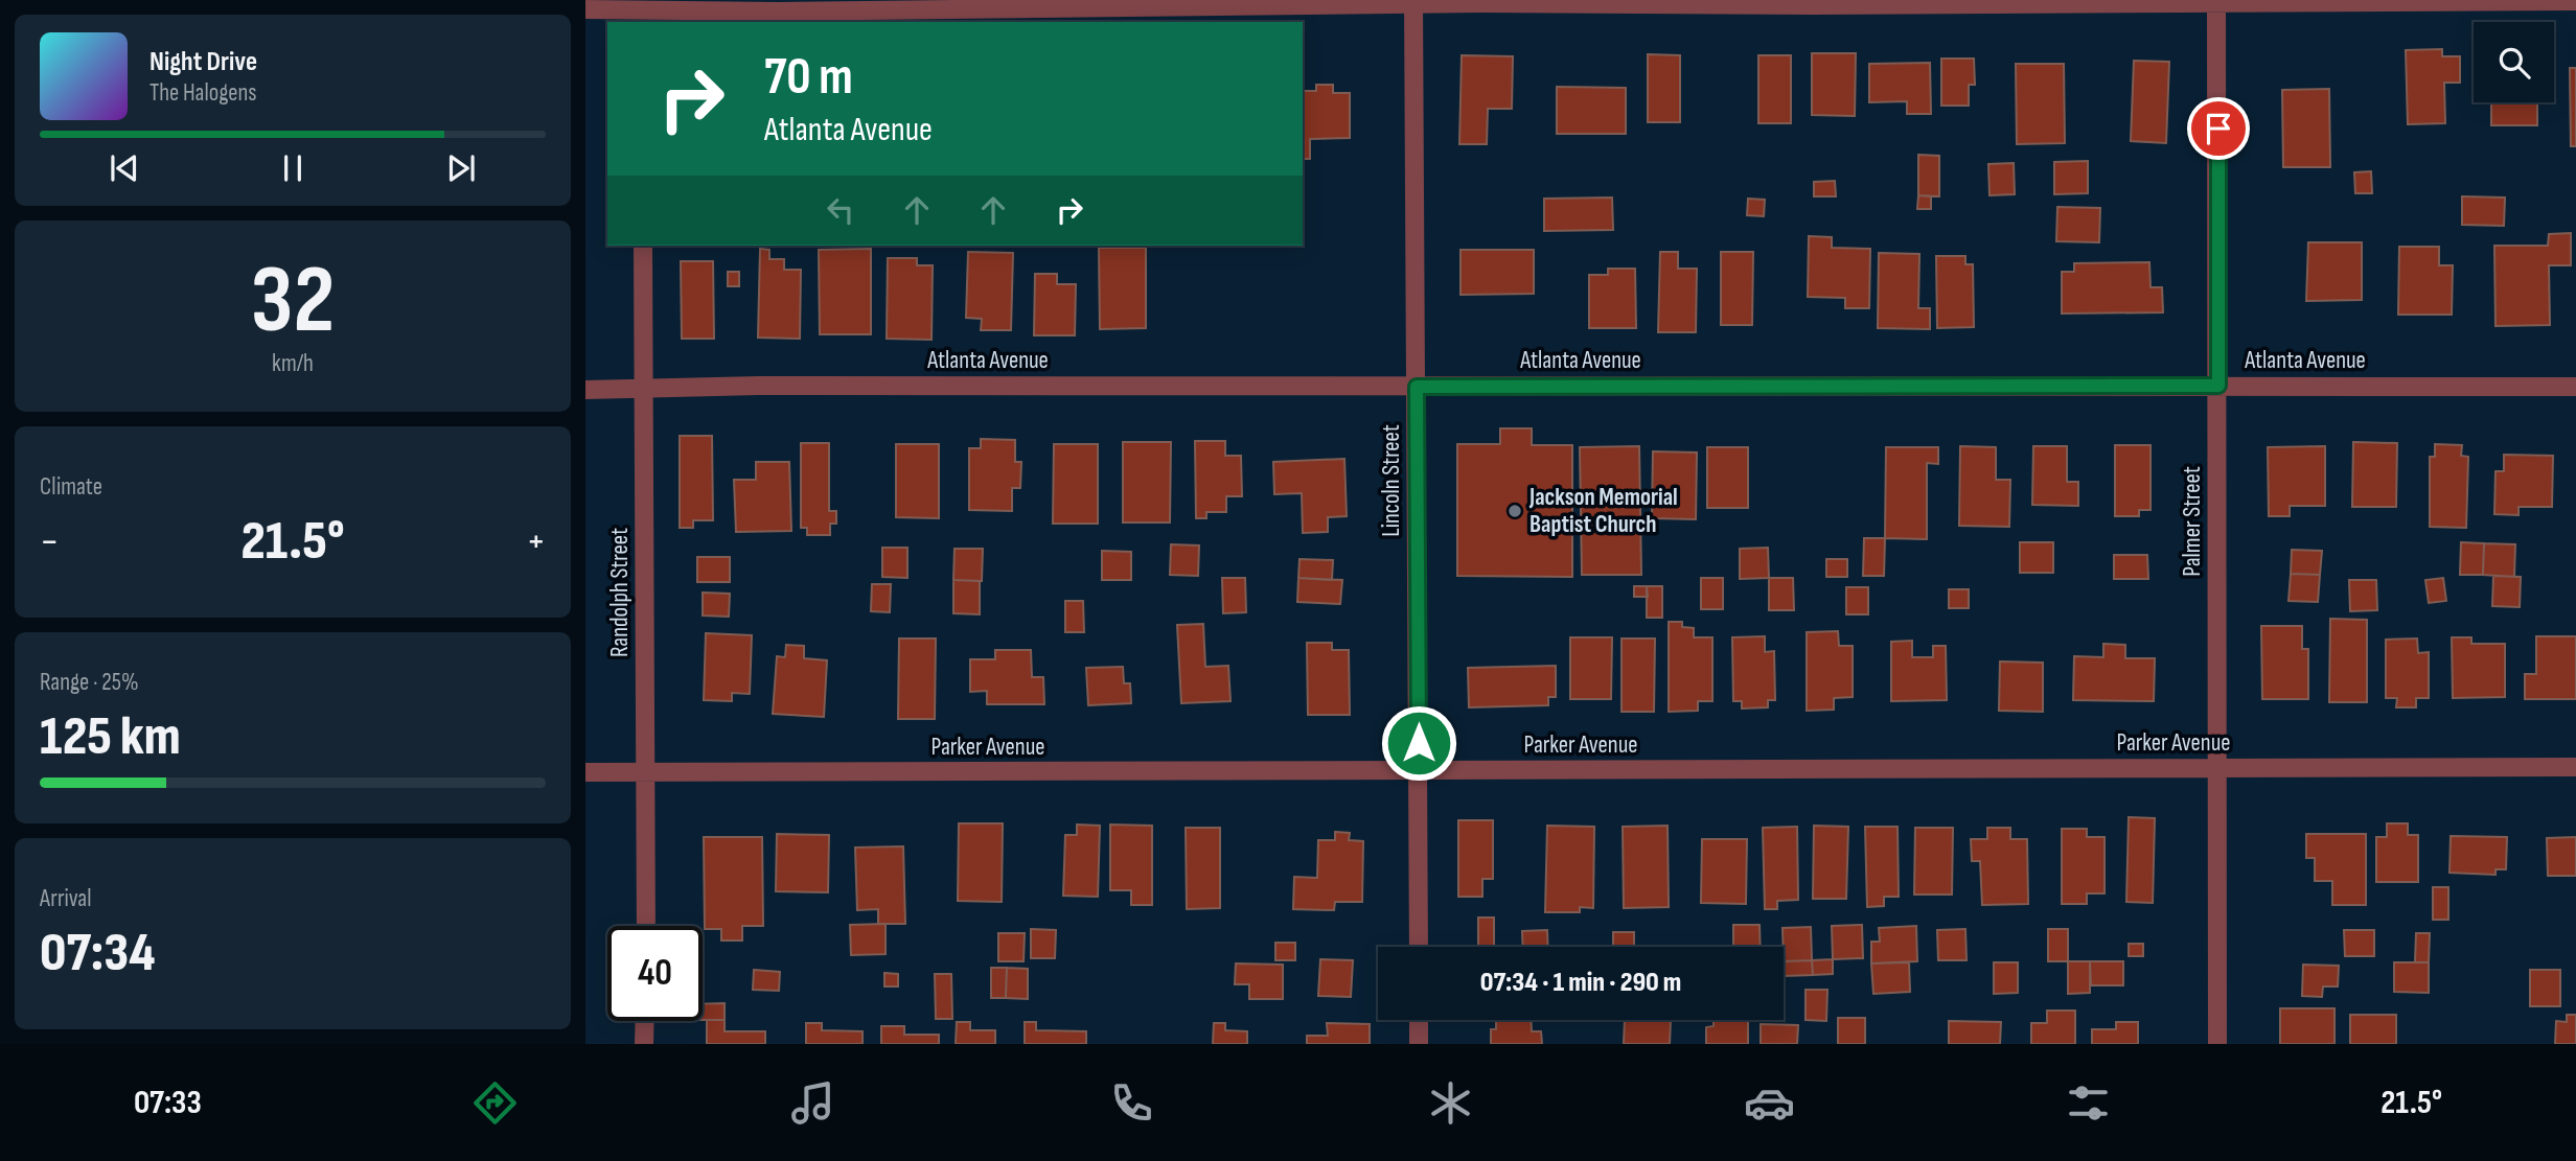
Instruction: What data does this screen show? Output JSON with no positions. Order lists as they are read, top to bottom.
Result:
{
  "streets": {
    "street": [
      "Atlanta Avenue",
      "Lincoln Street",
      "Palmer Street",
      "Randolph Street",
      "Parker Avenue"
    ]
  },
  "crossings": [
    ["Atlanta Avenue", "Lincoln Street"],
    ["Atlanta Avenue", "Palmer Street"],
    ["Atlanta Avenue", "Randolph Street"],
    ["Lincoln Street", "Parker Avenue"],
    ["Palmer Street", "Parker Avenue"],
    ["Randolph Street", "Parker Avenue"]
  ],
  "places": ["Jackson Memorial Baptist Church"],
  "page": {
    "turn": ["70 m", "Atlanta Avenue"],
    "song": ["Night Drive", "The Halogens"],
    "tile": [
      ["32", "km/h"],
      "Climate",
      ["Range · 25%", "125 km"],
      ["Arrival", "07:34"]
    ],
    "heat": ["−", "21.5°", "+"],
    "limit": "40",
    "trip": "07:34 · 1 min · 290 m",
    "tabs": ["07:33", "21.5°"]
  }
}
